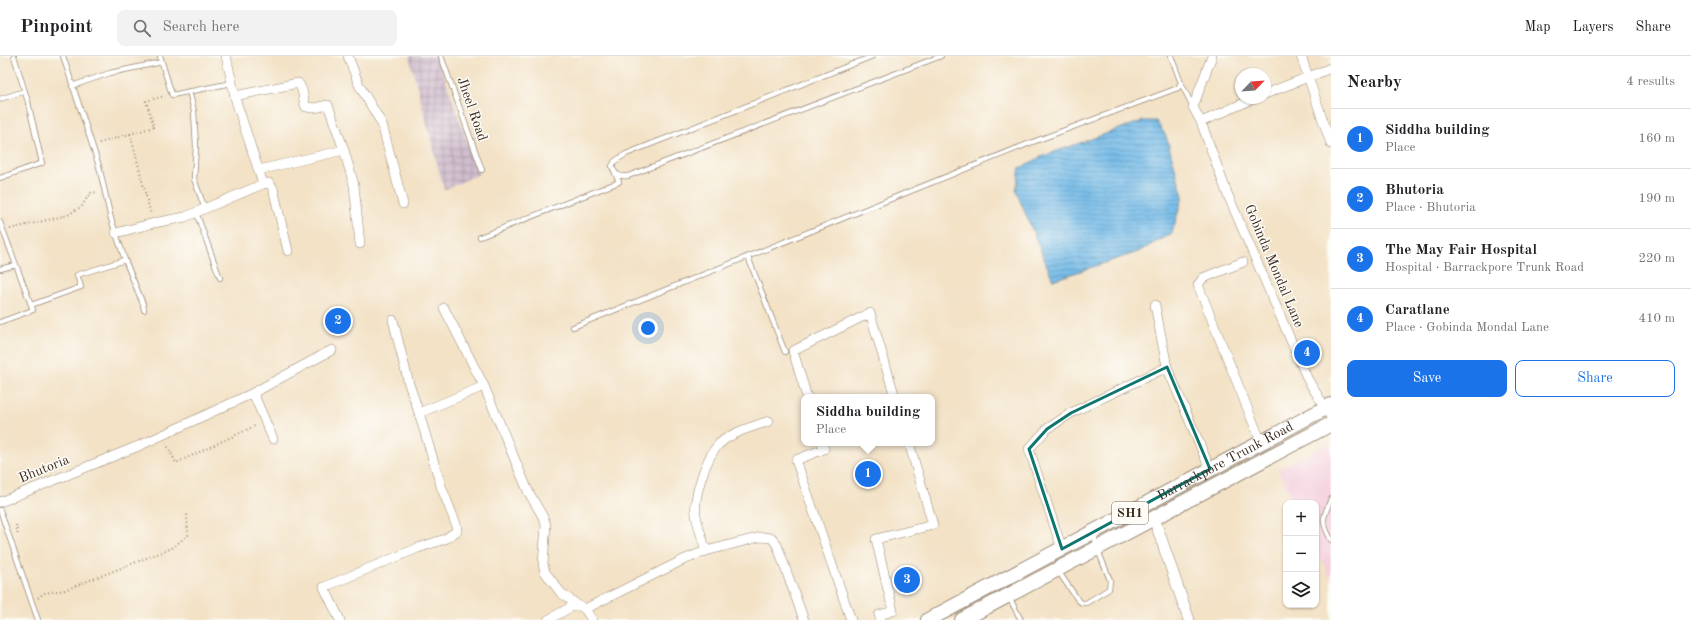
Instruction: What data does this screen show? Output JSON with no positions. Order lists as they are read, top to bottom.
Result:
{
  "streets": {
    "main road": ["Barrackpore Trunk Road", "SH1"],
    "street": ["Gobinda Mondal Lane", "Bhutoria"],
    "lane": ["Jheel Road"]
  },
  "crossings": [
    ["Gobinda Mondal Lane", "Barrackpore Trunk Road"]
  ],
  "north": "top right",
  "page": {
    "header": "Pinpoint",
    "search": "Search here",
    "nav": ["Map", "Layers", "Share"],
    "heading": ["Nearby", "4 results"],
    "list": [
      {
        "mark": "1",
        "name": "Siddha building",
        "note": "Place",
        "value": "160 m"
      },
      {
        "mark": "2",
        "name": "Bhutoria",
        "note": "Place · Bhutoria",
        "value": "190 m"
      },
      {
        "mark": "3",
        "name": "The May Fair Hospital",
        "note": "Hospital · Barrackpore Trunk Road",
        "value": "220 m"
      },
      {
        "mark": "4",
        "name": "Caratlane",
        "note": "Place · Gobinda Mondal Lane",
        "value": "410 m"
      }
    ],
    "pins": [
      "2",
      "4",
      "1",
      "3"
    ],
    "buttons": ["Save", "Share"],
    "popup": ["Siddha building", "Place"],
    "map_buttons": ["+", "−"]
  }
}
